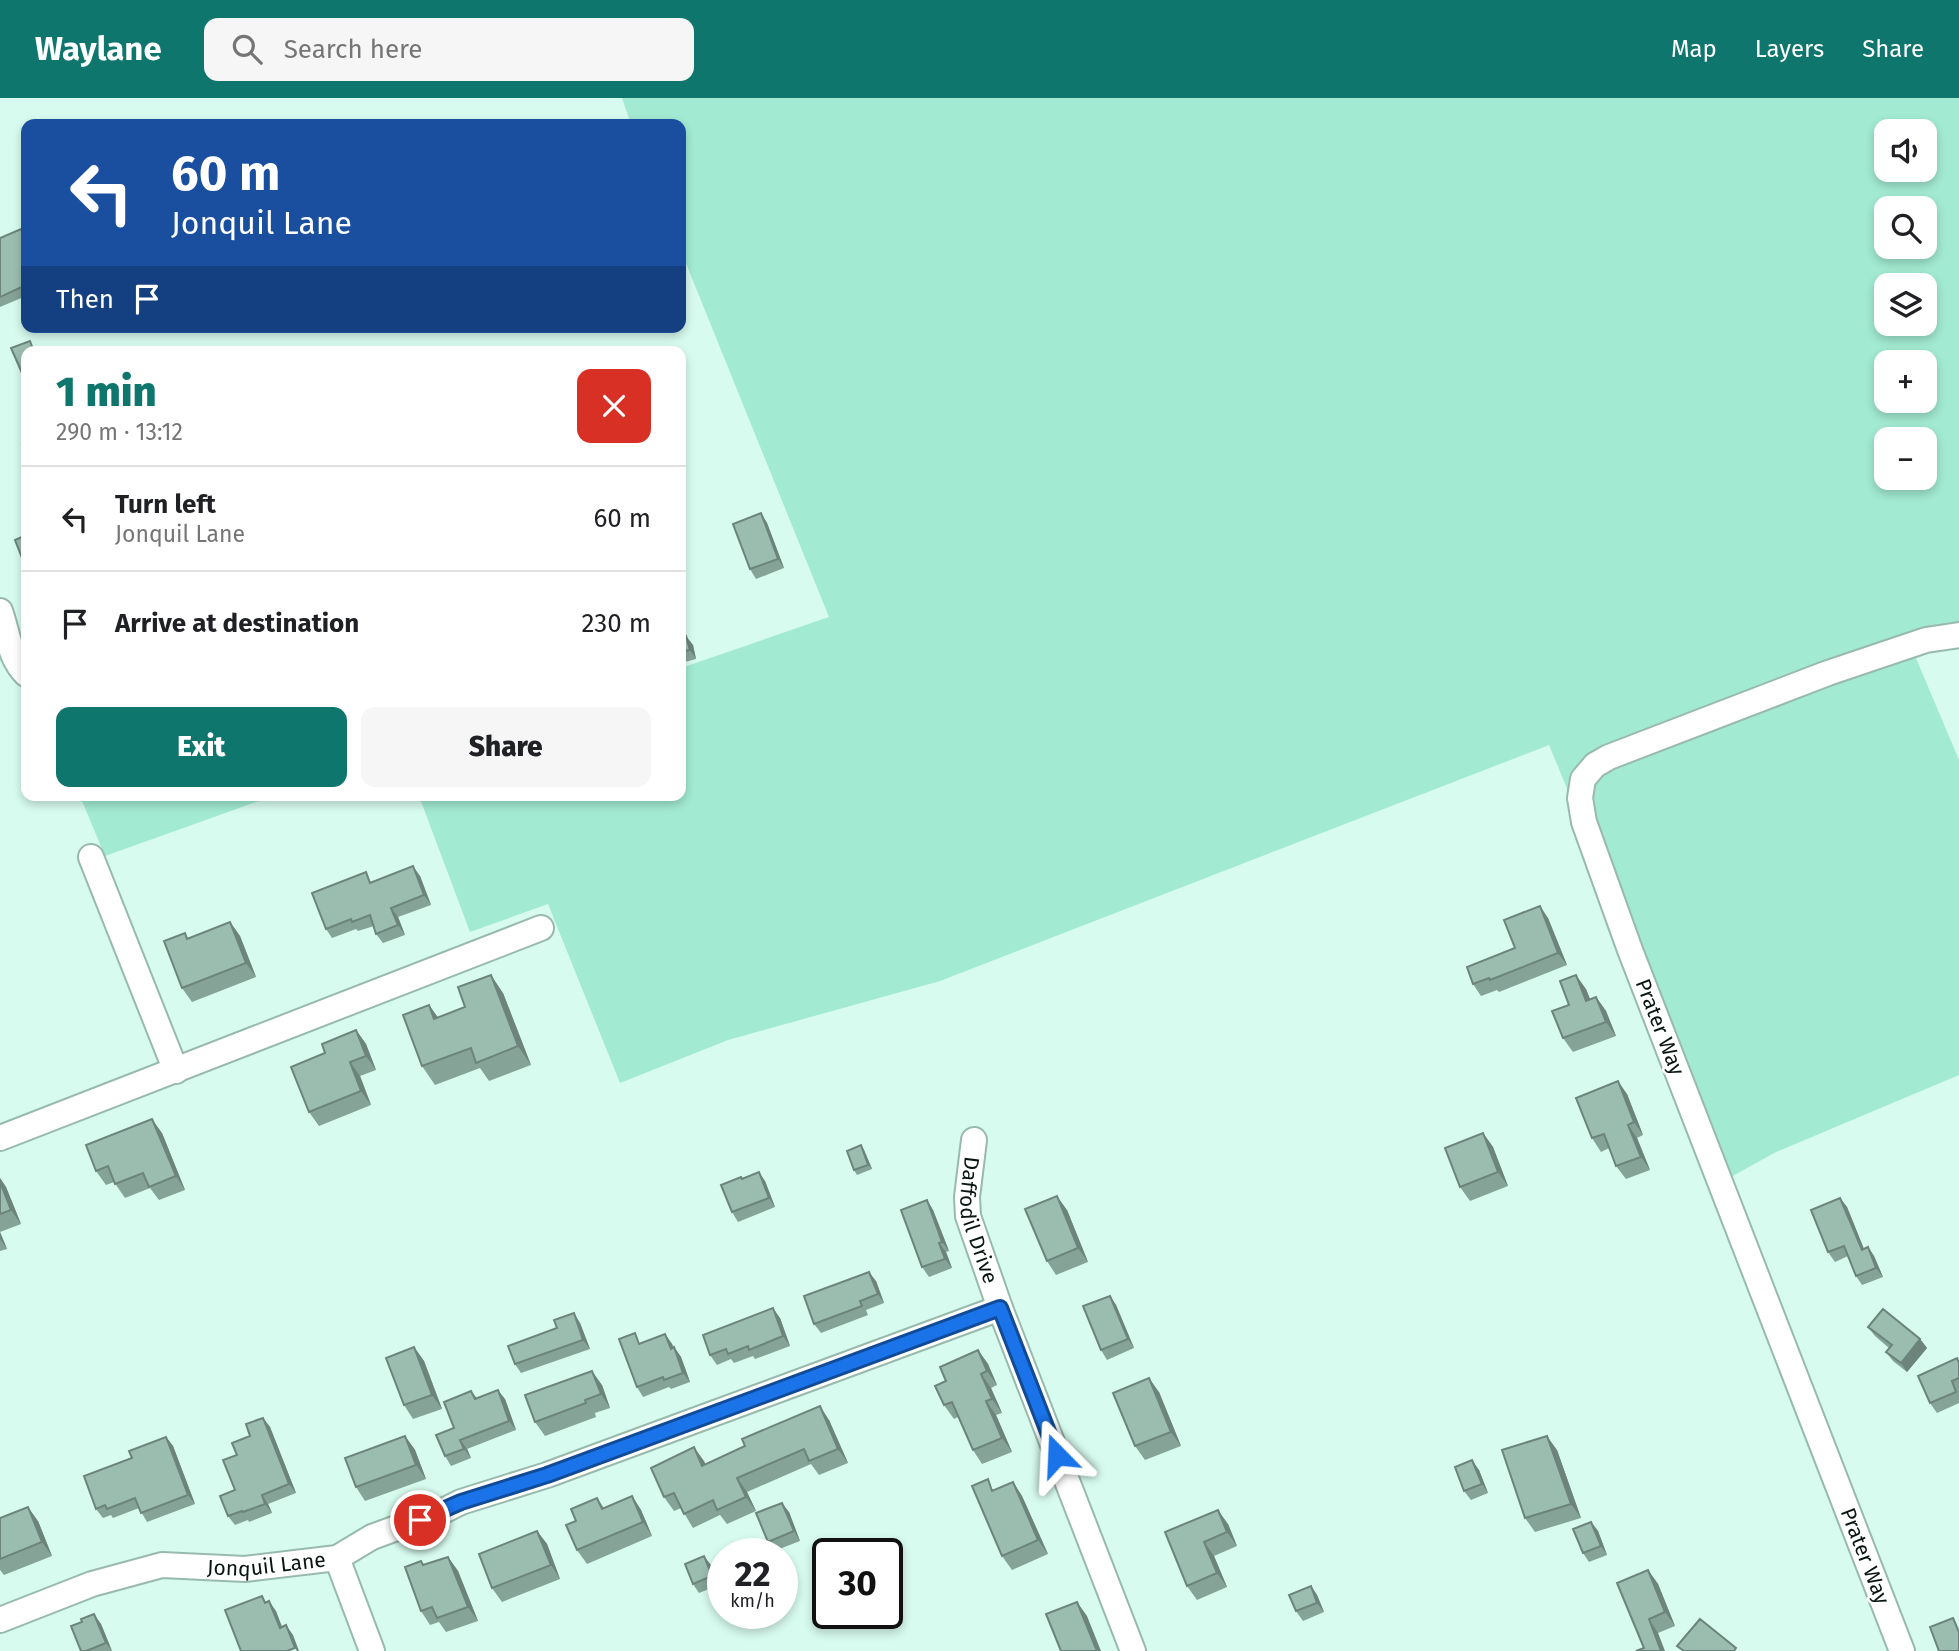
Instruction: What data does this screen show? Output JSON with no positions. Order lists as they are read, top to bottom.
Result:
{
  "streets": {
    "street": ["Prater Way", "Daffodil Drive", "Jonquil Lane"]
  },
  "crossings": [
    ["Daffodil Drive", "Jonquil Lane"]
  ],
  "page": {
    "header": "Waylane",
    "search": "Search here",
    "nav": ["Map", "Layers", "Share"],
    "map_buttons": ["+", "−"],
    "turn": ["60 m", "Jonquil Lane"],
    "then": "Then",
    "heading": ["1 min", "290 m · 13:12"],
    "list": [
      {
        "name": "Turn left",
        "note": "Jonquil Lane",
        "value": "60 m"
      },
      {
        "name": "Arrive at destination",
        "value": "230 m"
      }
    ],
    "buttons": ["Exit", "Share"],
    "speed": "22 km/h",
    "limit": "30"
  }
}
